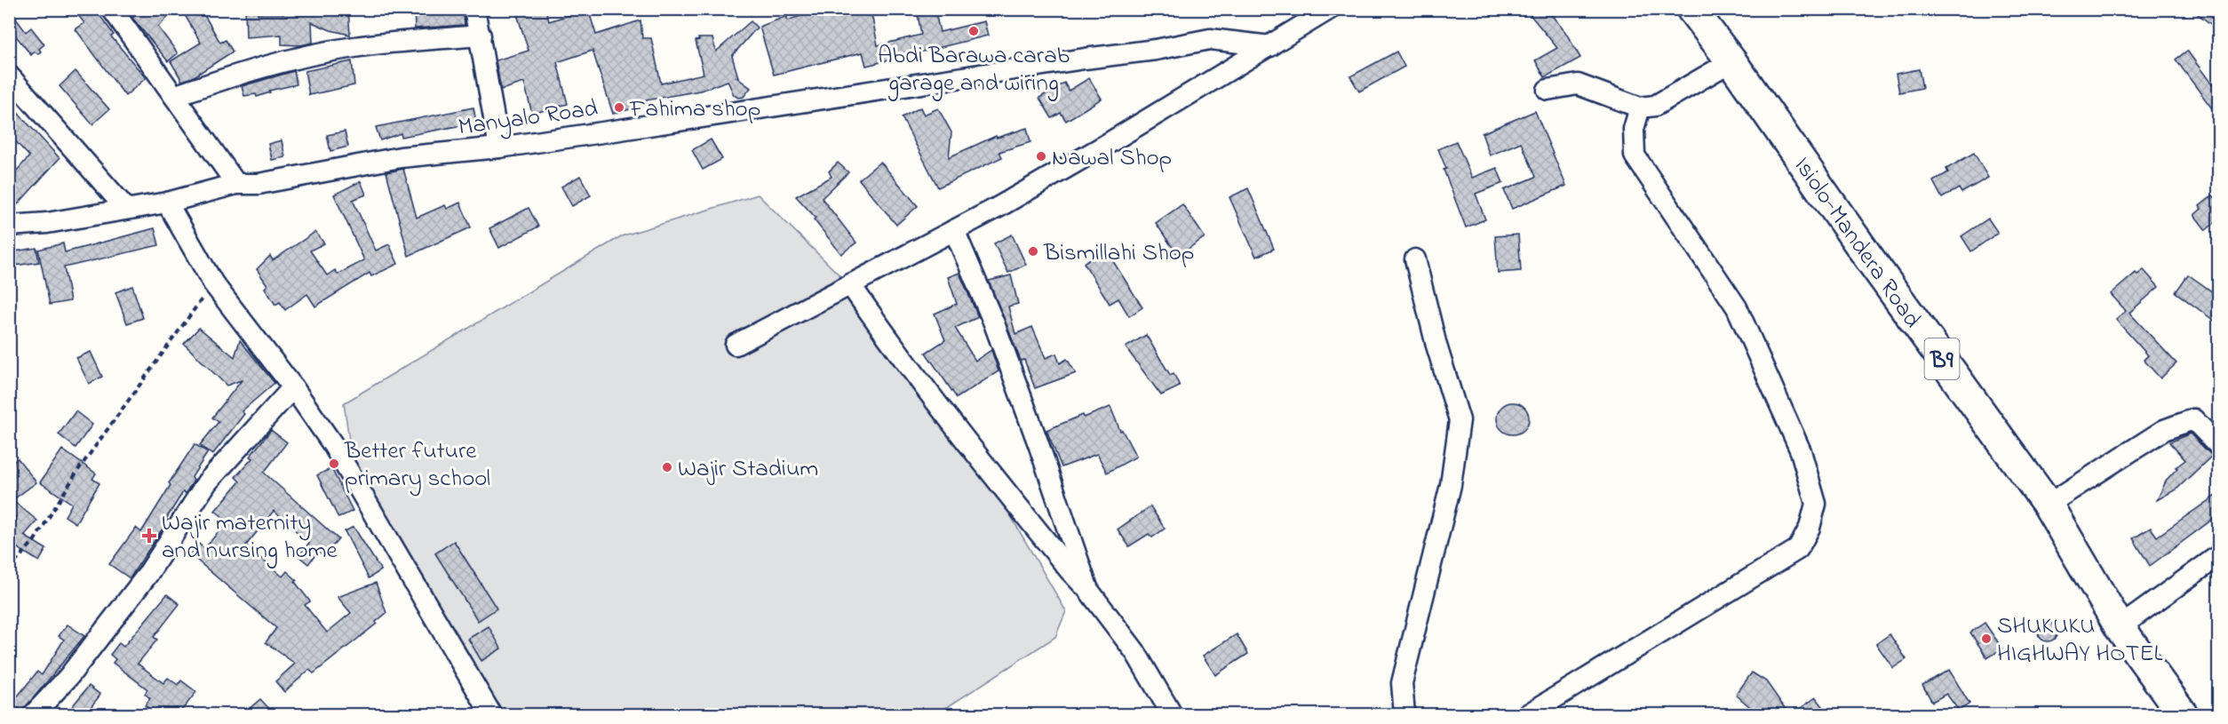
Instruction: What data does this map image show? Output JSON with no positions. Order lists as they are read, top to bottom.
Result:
{
  "streets": {
    "highway": ["Isiolo-Mandera Road", "B9"],
    "street": ["Manyalo Road"]
  },
  "places": {
    "other": [
      "Abdi Barawa carab garage and wiring",
      "Fahima shop",
      "Nawal Shop",
      "Bismillahi Shop",
      "Better future primary school",
      "Wajir Stadium",
      "SHUKUKU HIGHWAY HOTEL"
    ],
    "health": ["Wajir maternity and nursing home"]
  }
}
